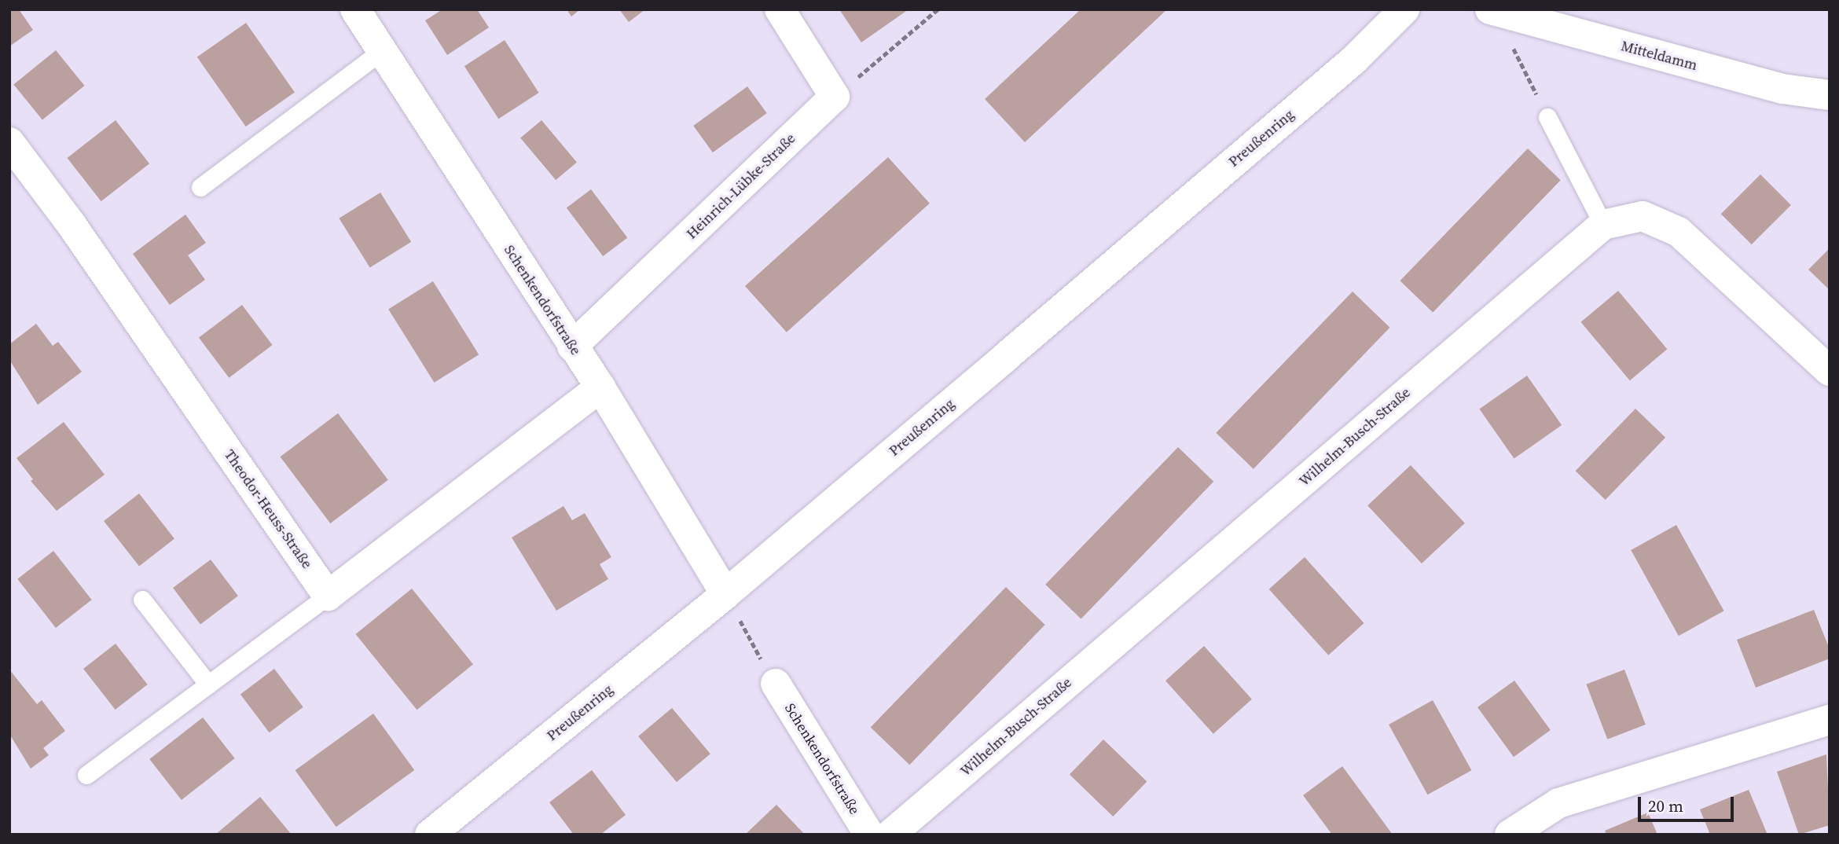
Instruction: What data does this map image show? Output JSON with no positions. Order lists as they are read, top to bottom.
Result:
{
  "streets": {
    "street": [
      "Mitteldamm",
      "Preußenring",
      "Heinrich-Lübke-Straße",
      "Schenkendorfstraße",
      "Wilhelm-Busch-Straße",
      "Theodor-Heuss-Straße"
    ]
  },
  "crossings": [
    ["Preußenring", "Schenkendorfstraße"],
    ["Heinrich-Lübke-Straße", "Schenkendorfstraße"]
  ],
  "scale_bar": "20 m"
}
